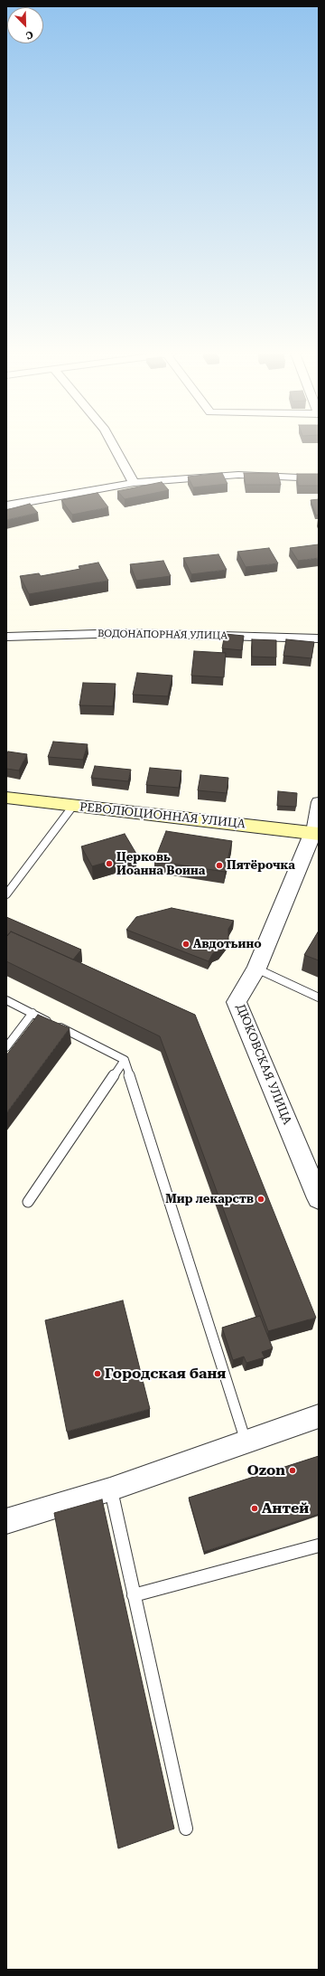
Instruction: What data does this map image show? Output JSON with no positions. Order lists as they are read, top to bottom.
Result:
{
  "streets": {
    "main road": ["РЕВОЛЮЦИОННАЯ УЛИЦА"],
    "street": ["ВОДОНАПОРНАЯ УЛИЦА", "ДЮКОВСКАЯ УЛИЦА"]
  },
  "crossings": [
    ["РЕВОЛЮЦИОННАЯ УЛИЦА", "ДЮКОВСКАЯ УЛИЦА"]
  ],
  "places": [
    "Церковь Иоанна Воина",
    "Пятёрочка",
    "Авдотьино",
    "Мир лекарств",
    "Городская баня",
    "Ozon",
    "Антей"
  ],
  "north": "bottom right"
}
